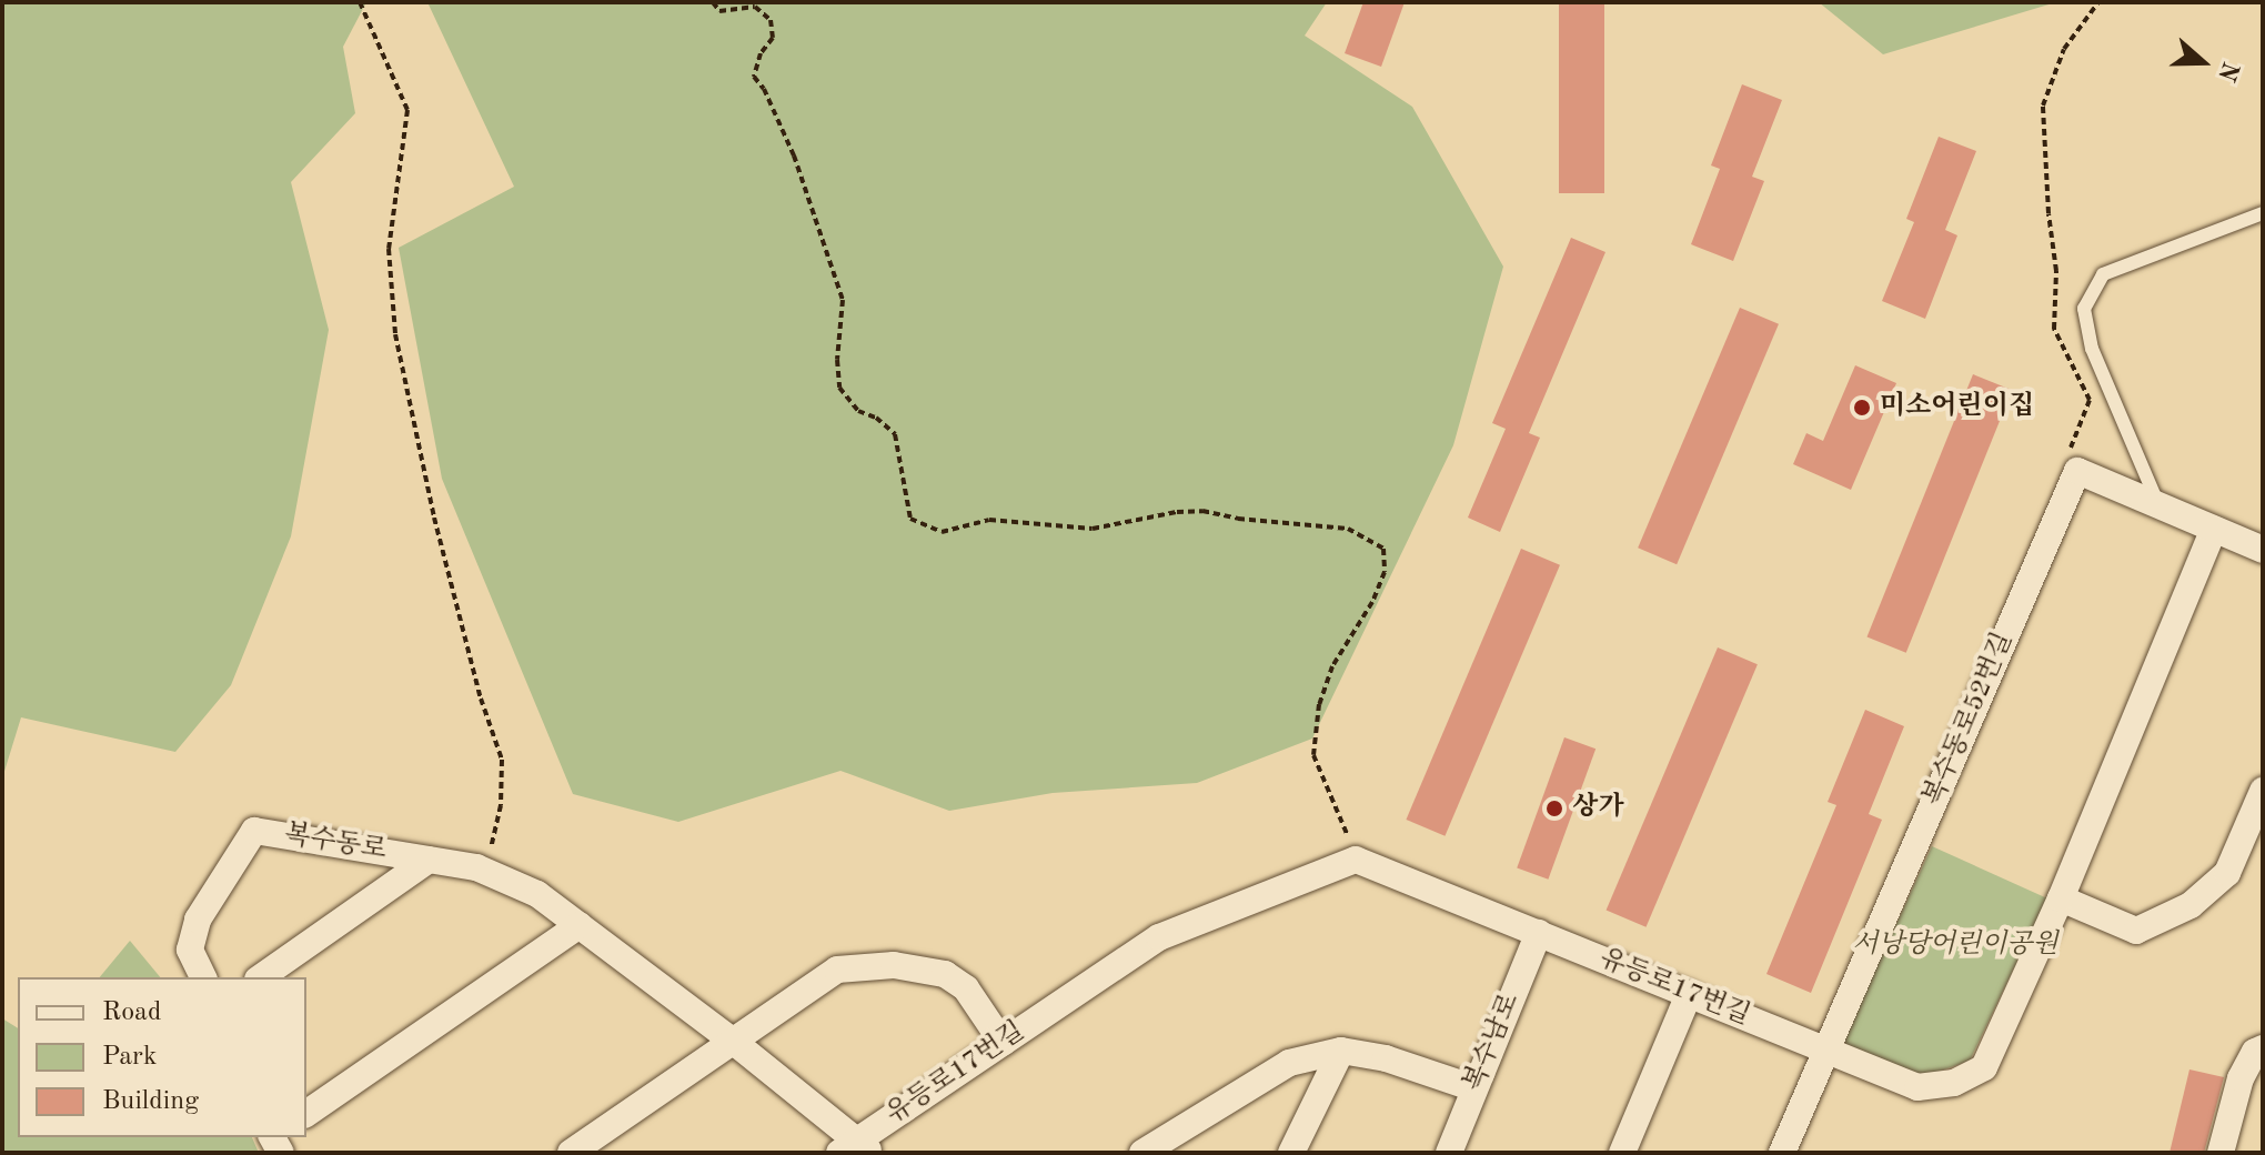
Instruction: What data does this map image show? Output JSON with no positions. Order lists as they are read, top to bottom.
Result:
{
  "streets": {
    "street": [
      "복수동로52번길",
      "복수동로",
      "유등로17번길",
      "복수남로"
    ]
  },
  "crossings": [
    ["복수동로52번길", "유등로17번길"],
    ["복수동로", "유등로17번길"],
    ["유등로17번길", "복수남로"]
  ],
  "parks": ["서낭당어린이공원"],
  "places": ["미소어린이집", "상가"],
  "legend": ["Road", "Park", "Building"],
  "north": "right"
}
